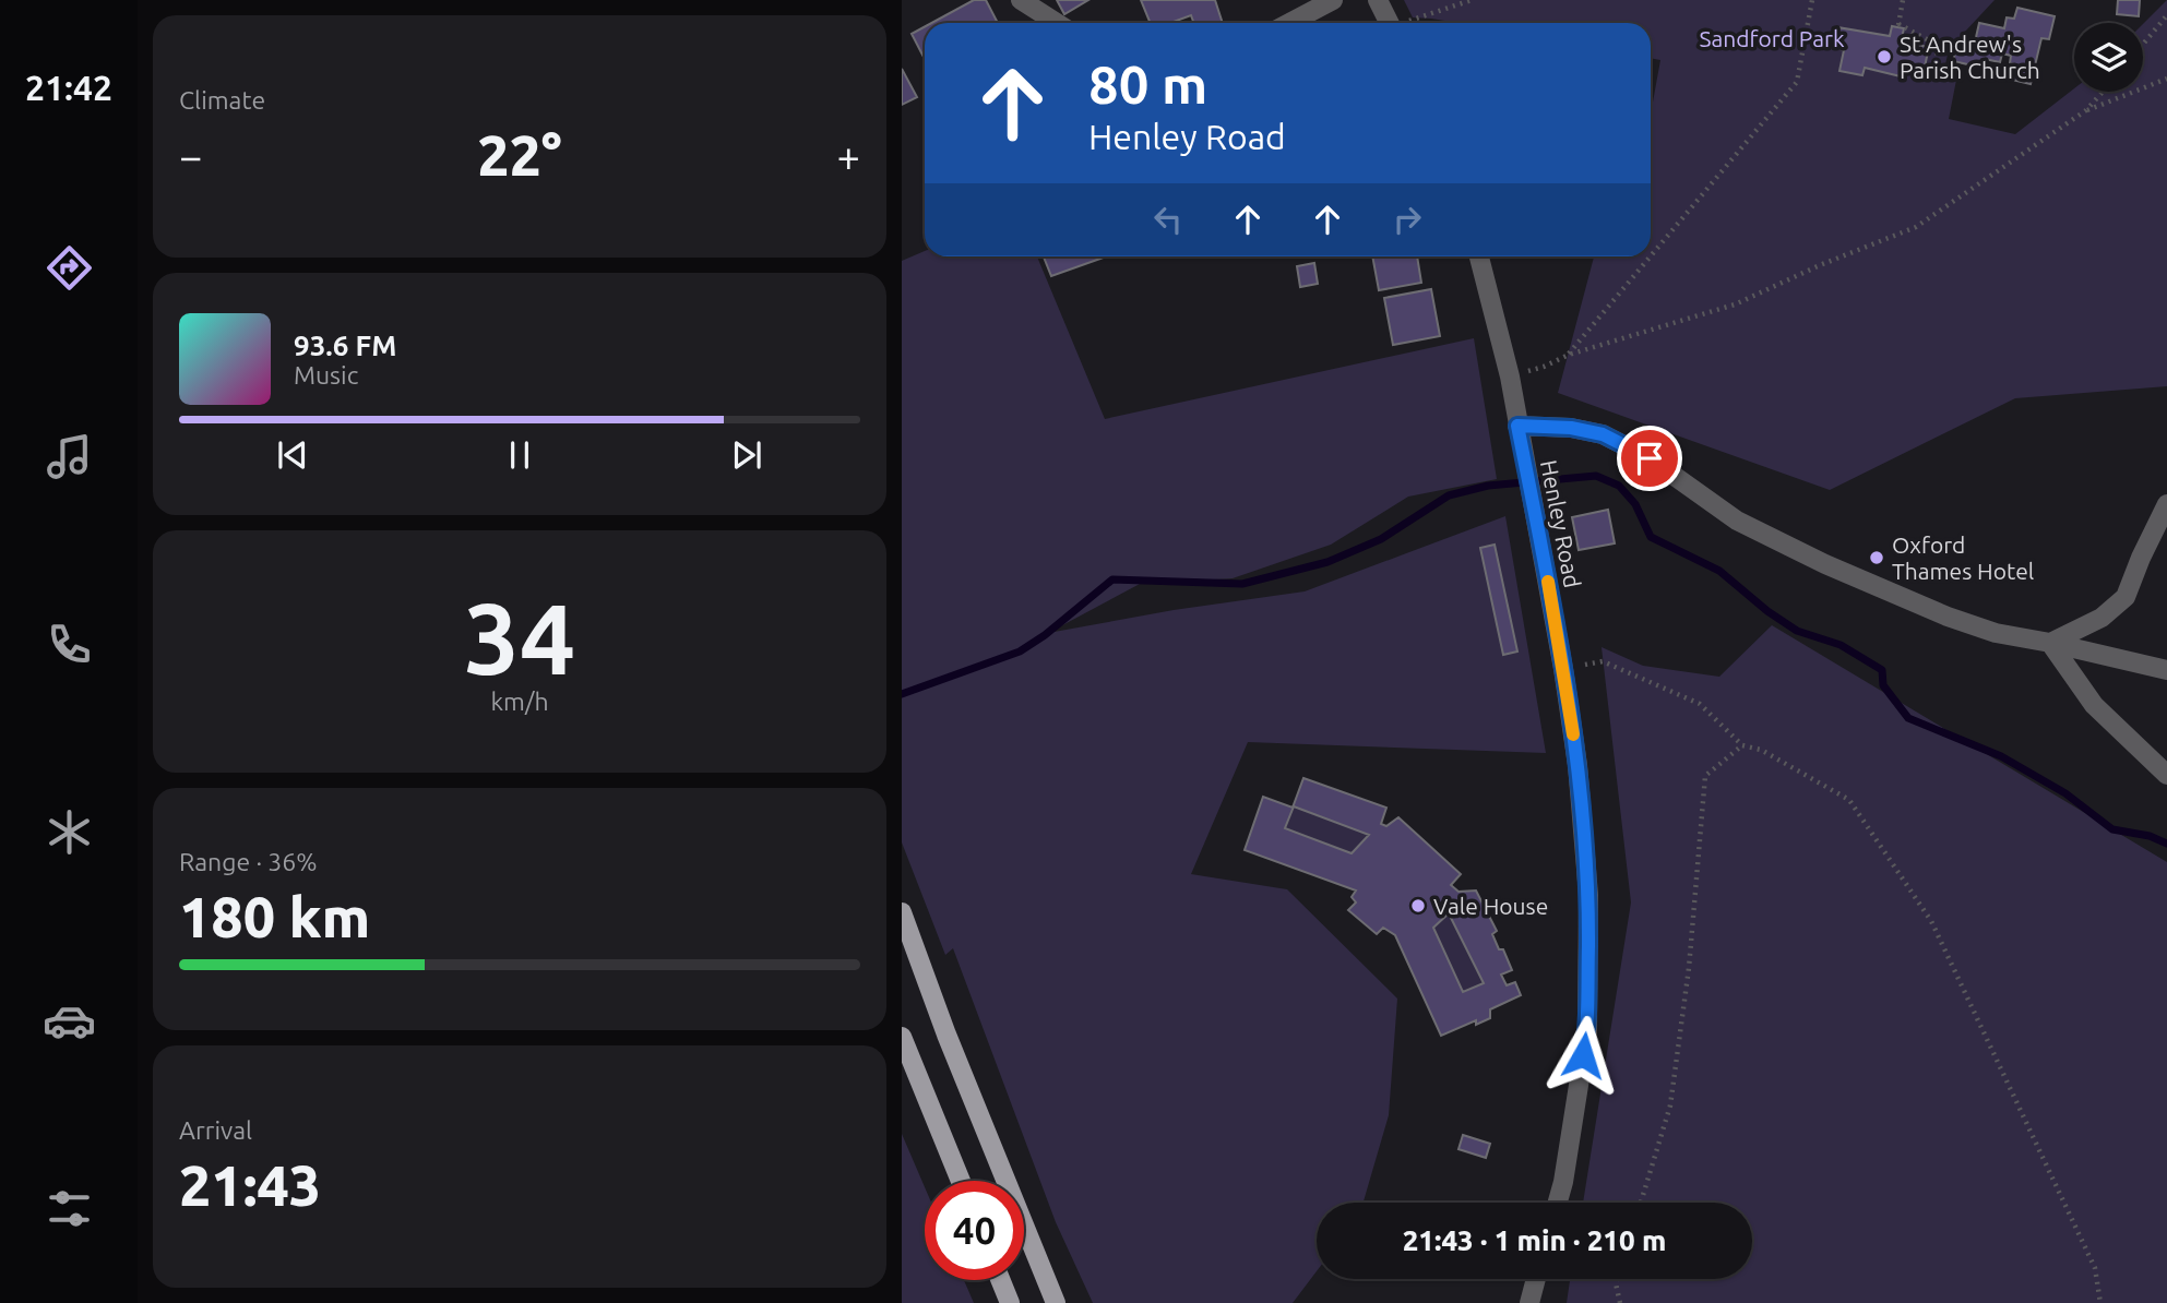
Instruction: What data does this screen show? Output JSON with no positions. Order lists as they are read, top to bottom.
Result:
{
  "streets": {
    "street": ["Henley Road"]
  },
  "parks": ["Sandford Park"],
  "places": ["St Andrew's Parish Church", "Oxford Thames Hotel", "Vale House"],
  "page": {
    "tabs": "21:42",
    "tile": [
      "Climate",
      ["34", "km/h"],
      ["Range · 36%", "180 km"],
      ["Arrival", "21:43"]
    ],
    "turn": ["80 m", "Henley Road"],
    "heat": ["−", "22°", "+"],
    "song": ["93.6 FM", "Music"],
    "limit": "40",
    "trip": "21:43 · 1 min · 210 m"
  }
}
